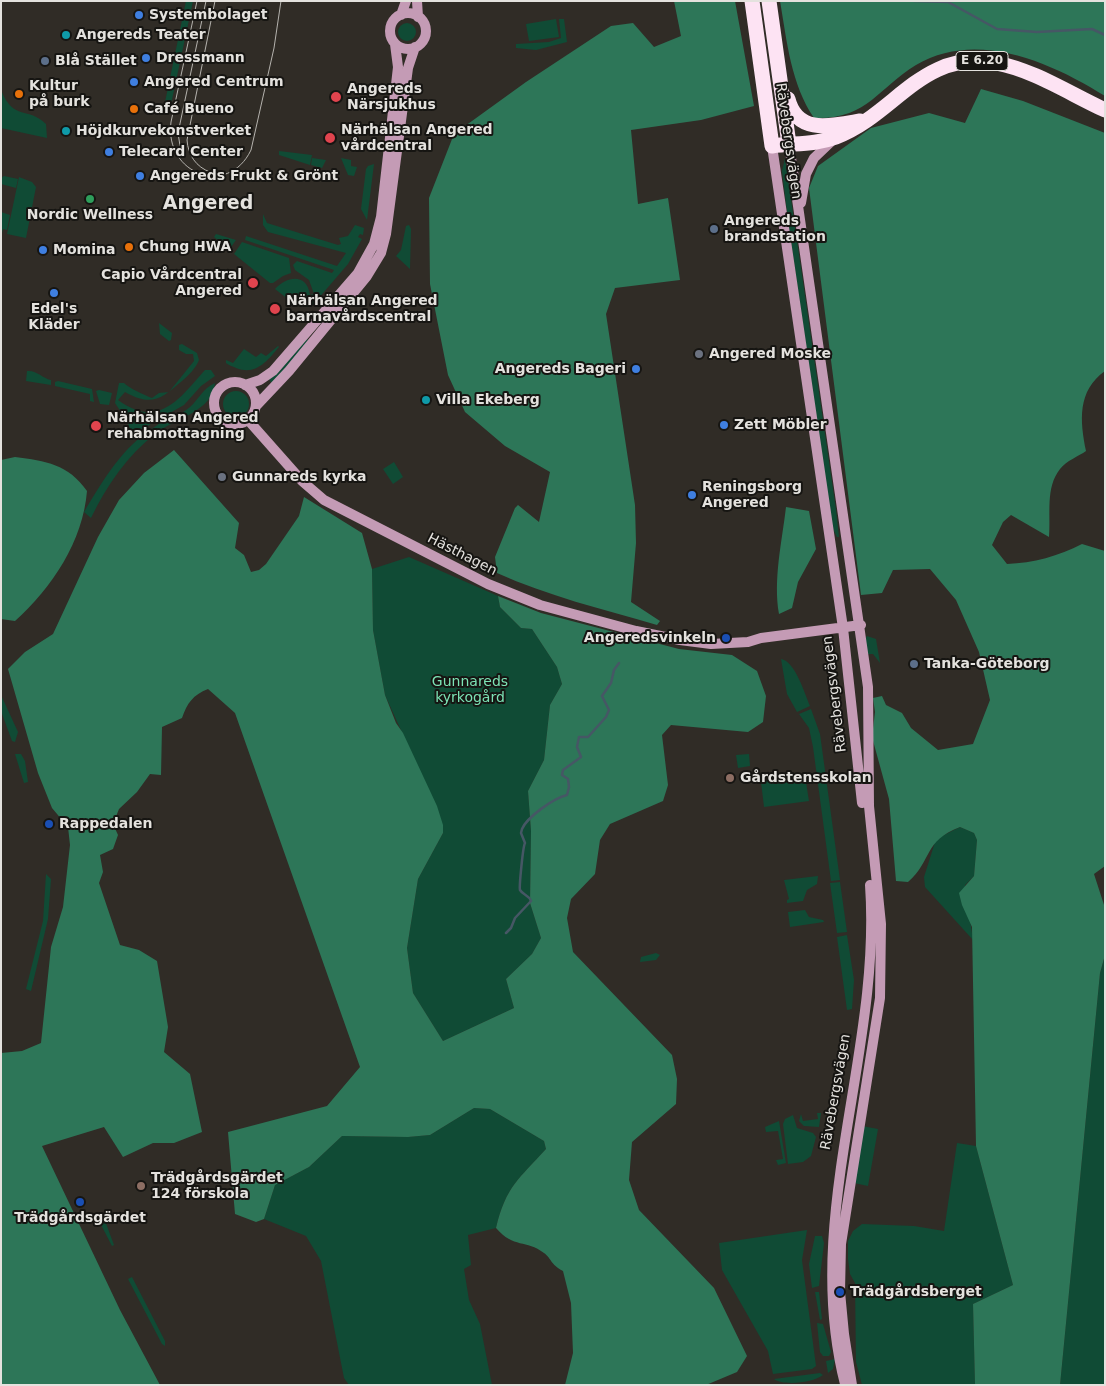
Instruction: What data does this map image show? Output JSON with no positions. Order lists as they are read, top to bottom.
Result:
{
  "streets": {
    "highway": ["E 6.20", "Rävebergsvägen"],
    "street": ["Hästhagen"]
  },
  "crossings": [
    ["E 6.20", "Rävebergsvägen"],
    ["Rävebergsvägen", "Hästhagen"]
  ],
  "districts": ["Angered"],
  "parks": ["Gunnareds kyrkogård"],
  "places": [
    "Systembolaget",
    "Angereds Teater",
    "Dressmann",
    "Blå Stället",
    "Angered Centrum",
    "Kultur på burk",
    "Angereds Närsjukhus",
    "Café Bueno",
    "Höjdkurvekonstverket",
    "Närhälsan Angered vårdcentral",
    "Telecard Center",
    "Angereds Frukt & Grönt",
    "Nordic Wellness",
    "Angereds brandstation",
    "Chung HWA",
    "Momina",
    "Capio Vårdcentral Angered",
    "Edel's Kläder",
    "Närhälsan Angered barnavårdscentral",
    "Angered Moske",
    "Angereds Bageri",
    "Villa Ekeberg",
    "Zett Möbler",
    "Närhälsan Angered rehabmottagning",
    "Gunnareds kyrka",
    "Reningsborg Angered",
    "Angeredsvinkeln",
    "Tanka-Göteborg",
    "Gårdstensskolan",
    "Rappedalen",
    "Trädgårdsgärdet 124 förskola",
    "Trädgårdsgärdet",
    "Trädgårdsberget"
  ]
}
